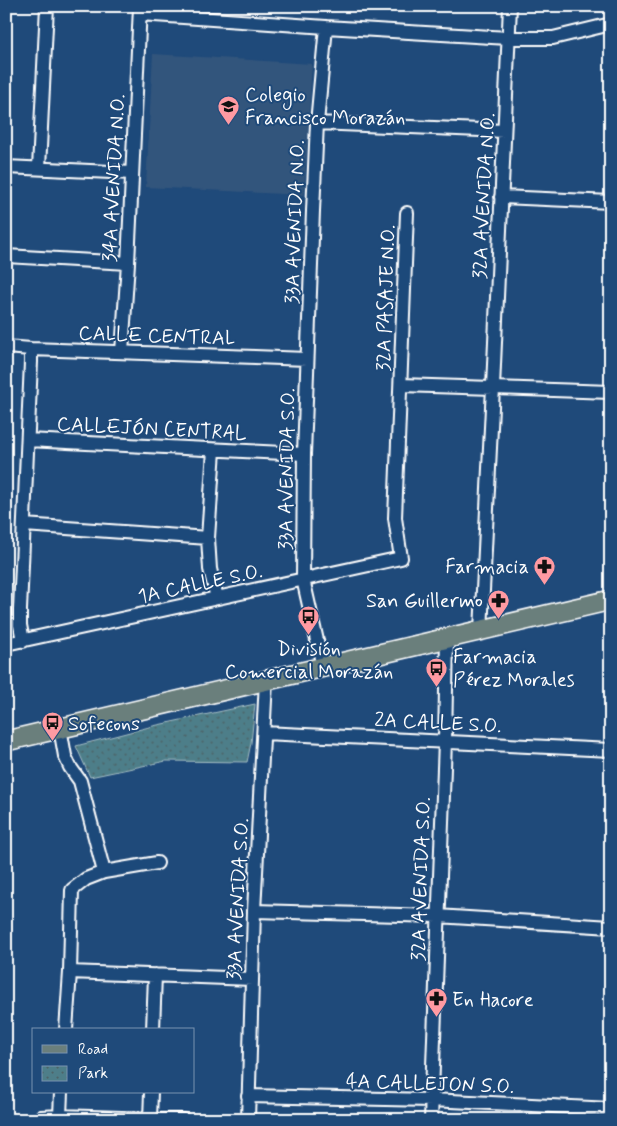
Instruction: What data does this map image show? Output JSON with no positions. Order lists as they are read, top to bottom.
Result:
{
  "streets": {
    "street": [
      "34A AVENIDA N.O.",
      "32A AVENIDA N.O.",
      "33A AVENIDA N.O.",
      "32A PASAJE N.O.",
      "CALLE CENTRAL",
      "CALLEJÓN CENTRAL",
      "33A AVENIDA S.O.",
      "1A CALLE S.O.",
      "2A CALLE S.O.",
      "32A AVENIDA S.O.",
      "4A CALLEJON S.O."
    ]
  },
  "crossings": [
    ["34A AVENIDA N.O.", "CALLE CENTRAL"],
    ["33A AVENIDA N.O.", "CALLE CENTRAL"],
    ["33A AVENIDA N.O.", "33A AVENIDA S.O."],
    ["32A PASAJE N.O.", "1A CALLE S.O."],
    ["CALLE CENTRAL", "33A AVENIDA S.O."],
    ["CALLEJÓN CENTRAL", "33A AVENIDA S.O."],
    ["33A AVENIDA S.O.", "1A CALLE S.O."],
    ["33A AVENIDA S.O.", "2A CALLE S.O."],
    ["33A AVENIDA S.O.", "4A CALLEJON S.O."],
    ["2A CALLE S.O.", "32A AVENIDA S.O."],
    ["32A AVENIDA S.O.", "4A CALLEJON S.O."]
  ],
  "places": {
    "school or university": ["Colegio Francisco Morazán"],
    "pharmacy": ["Farmacia", "San Guillermo", "En Hacore"],
    "bus stop": ["División Comercial Morazán", "Farmacia Pérez Morales", "Sofecons"]
  },
  "legend": ["Road", "Park"]
}
